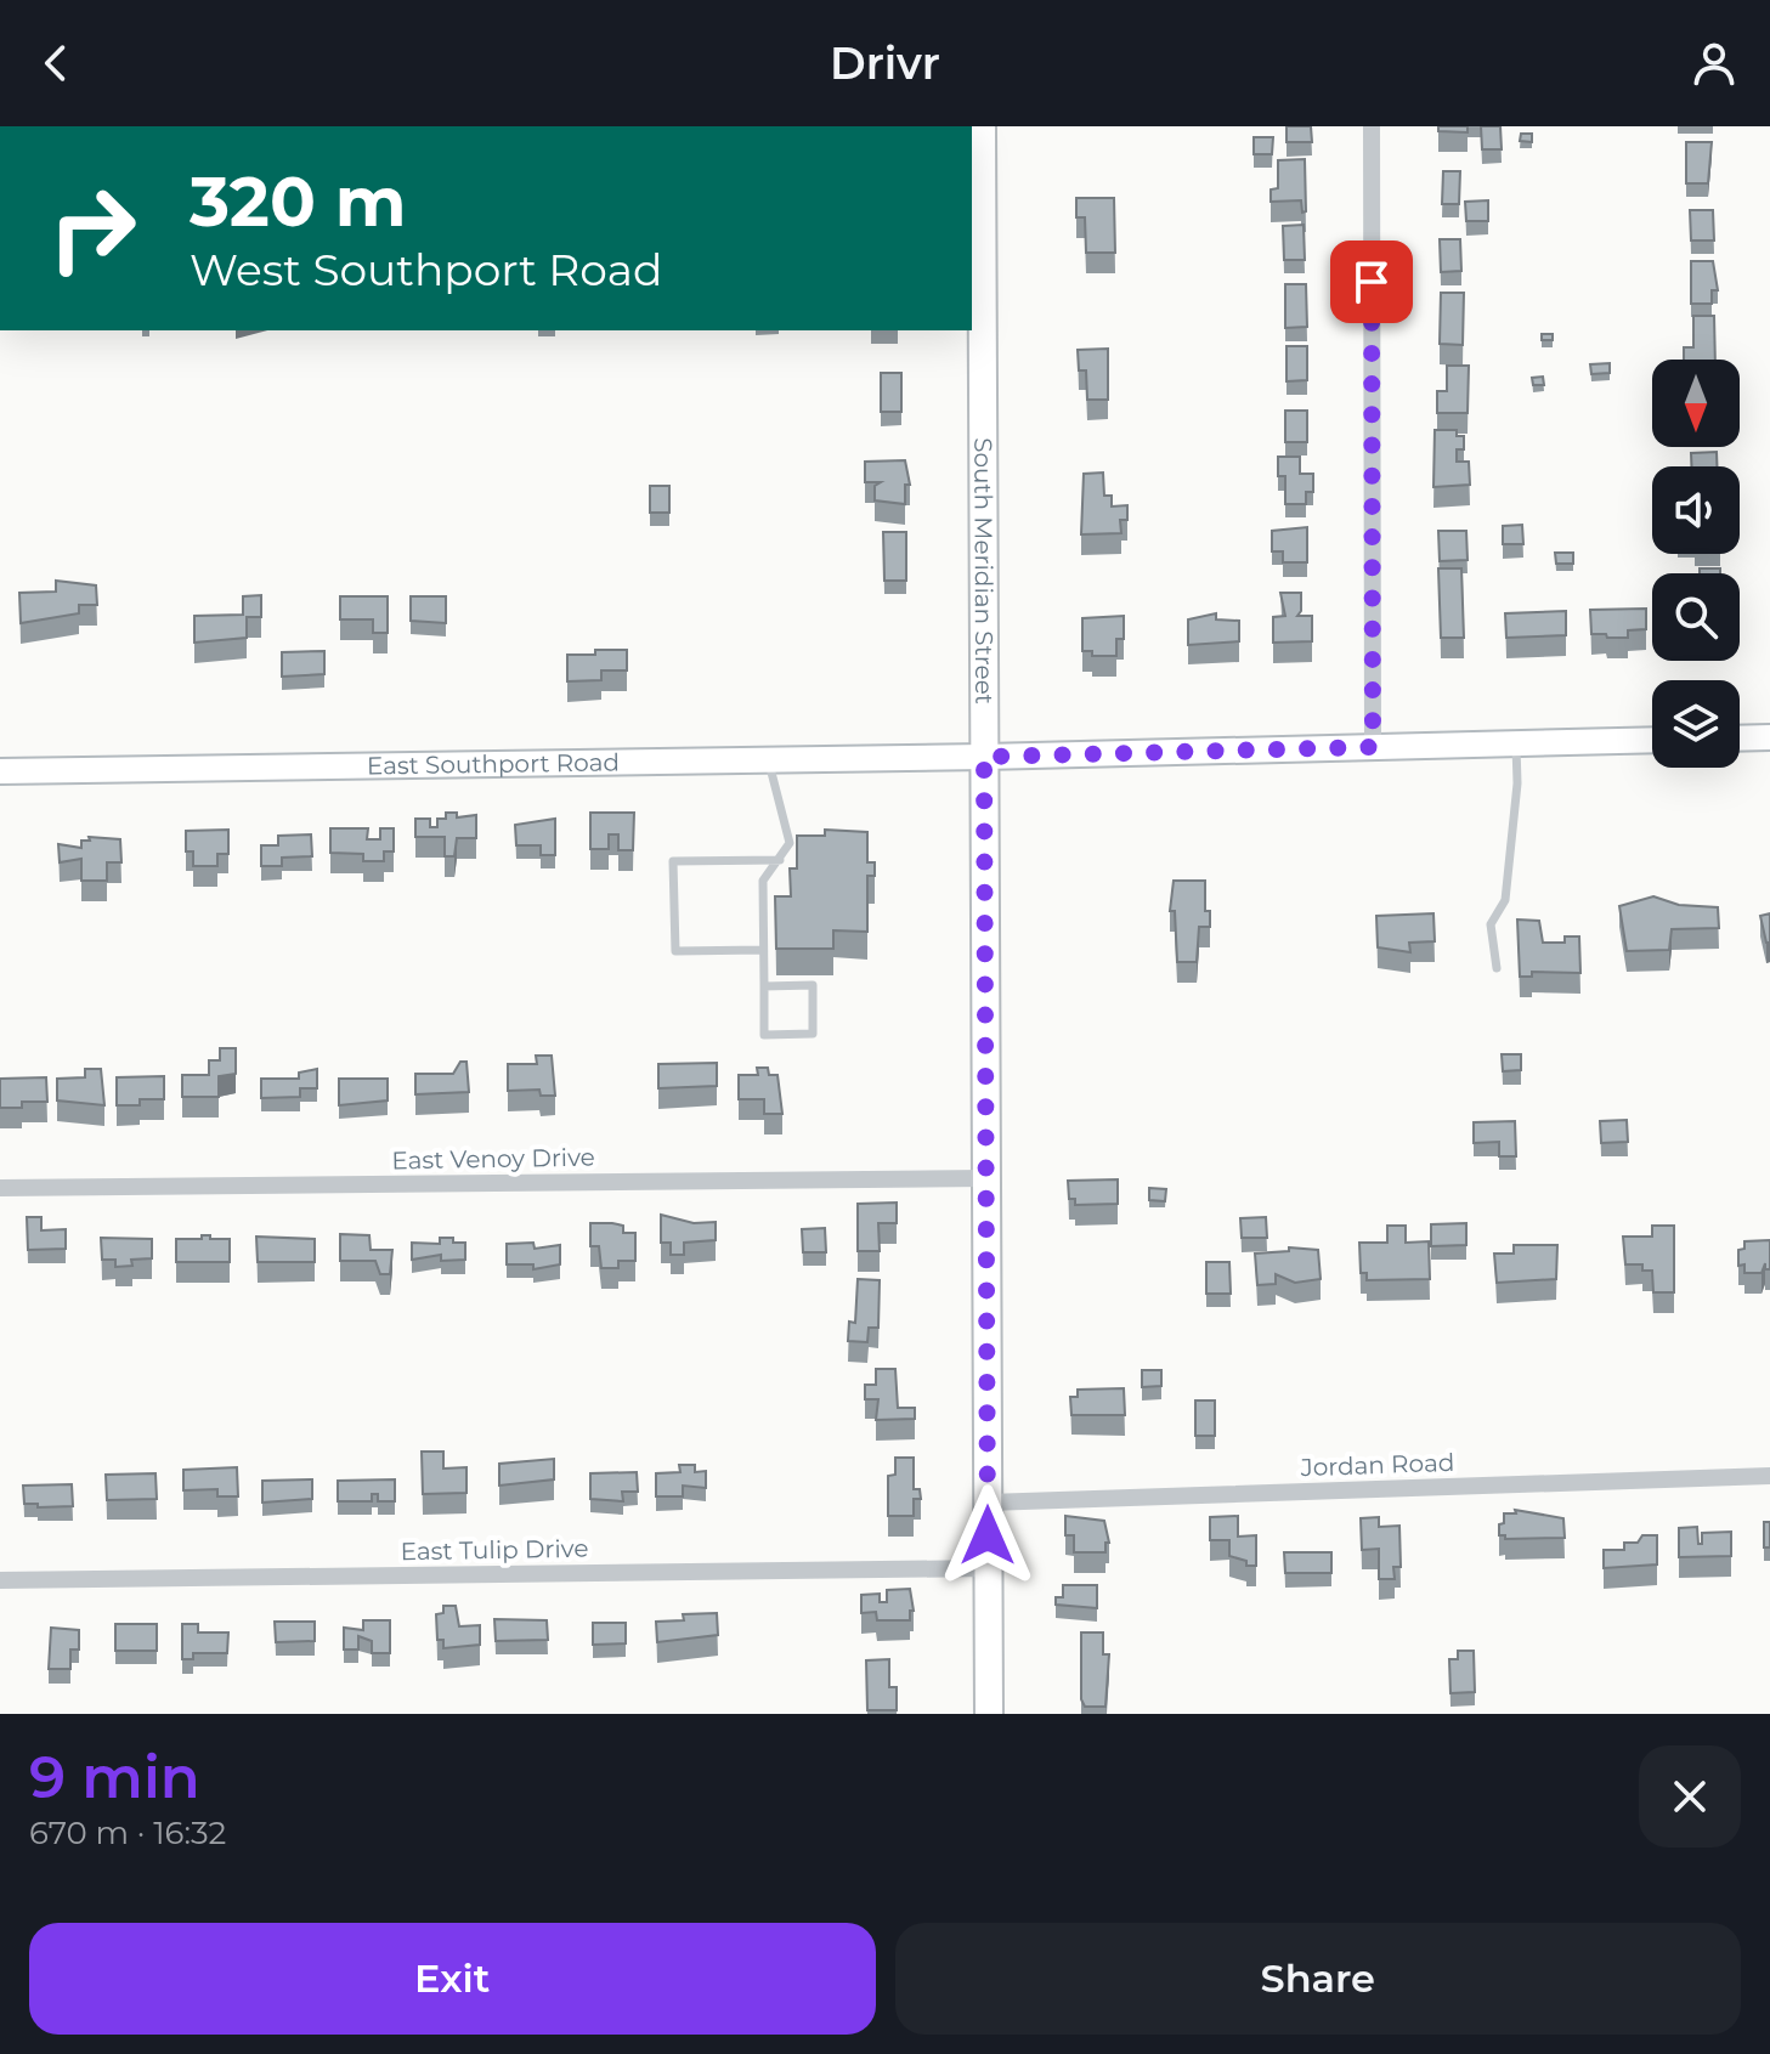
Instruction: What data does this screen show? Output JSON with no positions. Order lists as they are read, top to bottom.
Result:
{
  "streets": {
    "main road": ["South Meridian Street", "East Southport Road"],
    "street": ["East Venoy Drive", "Jordan Road", "East Tulip Drive"]
  },
  "crossings": [
    ["South Meridian Street", "East Southport Road"],
    ["South Meridian Street", "East Venoy Drive"],
    ["South Meridian Street", "Jordan Road"],
    ["South Meridian Street", "East Tulip Drive"]
  ],
  "north": "bottom",
  "page": {
    "header": "Drivr",
    "turn": ["320 m", "West Southport Road"],
    "heading": ["9 min", "670 m · 16:32"],
    "buttons": ["Exit", "Share"]
  }
}
